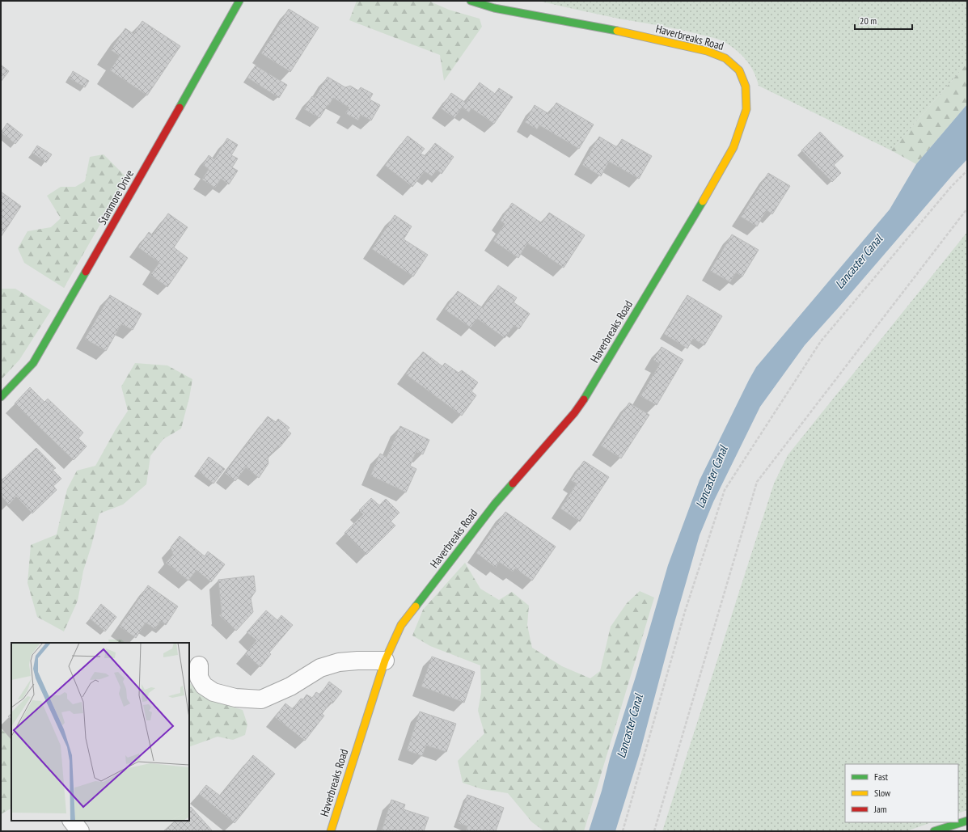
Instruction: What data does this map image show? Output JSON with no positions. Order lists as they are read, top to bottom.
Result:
{
  "streets": {
    "street": ["Haverbreaks Road", "Stanmore Drive"]
  },
  "water": ["Lancaster Canal"],
  "legend": ["Fast", "Slow", "Jam"],
  "scale_bar": "20 m"
}
